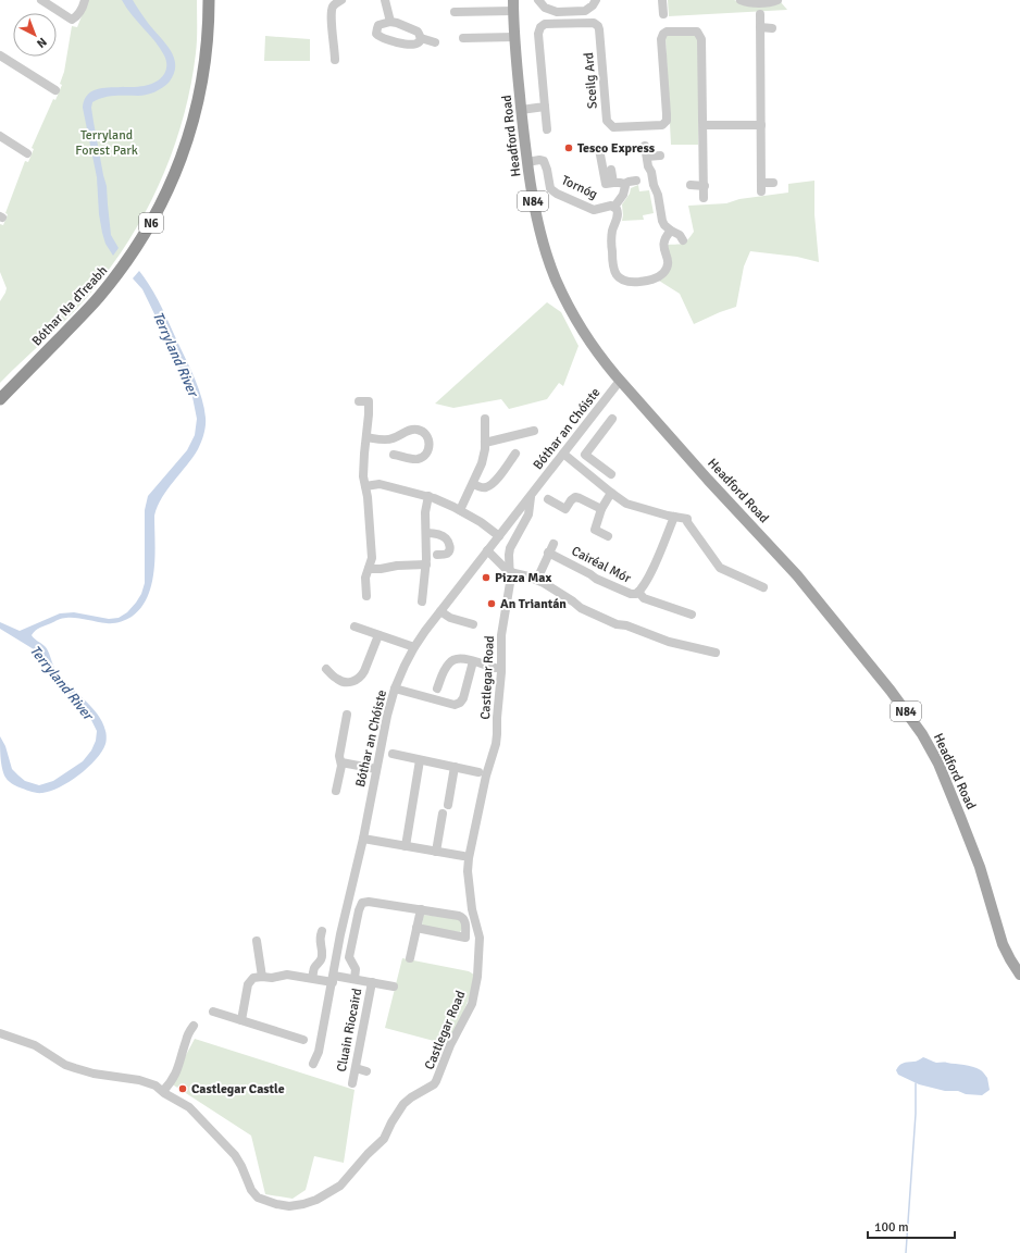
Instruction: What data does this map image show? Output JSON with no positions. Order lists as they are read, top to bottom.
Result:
{
  "streets": {
    "highway": ["N6", "Bóthar Na dTreabh"],
    "main road": ["Headford Road", "N84"],
    "street": [
      "Sceilg Ard",
      "Tornóg",
      "Bóthar an Chóiste",
      "Cairéal Mór",
      "Castlegar Road",
      "Cluain Riocaird"
    ]
  },
  "crossings": [
    ["Headford Road", "Tornóg"],
    ["Headford Road", "Bóthar an Chóiste"],
    ["Bóthar an Chóiste", "Castlegar Road"],
    ["Bóthar an Chóiste", "Cluain Riocaird"]
  ],
  "water": ["Terryland River"],
  "parks": ["Terryland Forest Park"],
  "places": [
    "Tesco Express",
    "Pizza Max",
    "An Triantán",
    "Castlegar Castle"
  ],
  "scale_bar": "100 m",
  "north": "bottom right"
}
